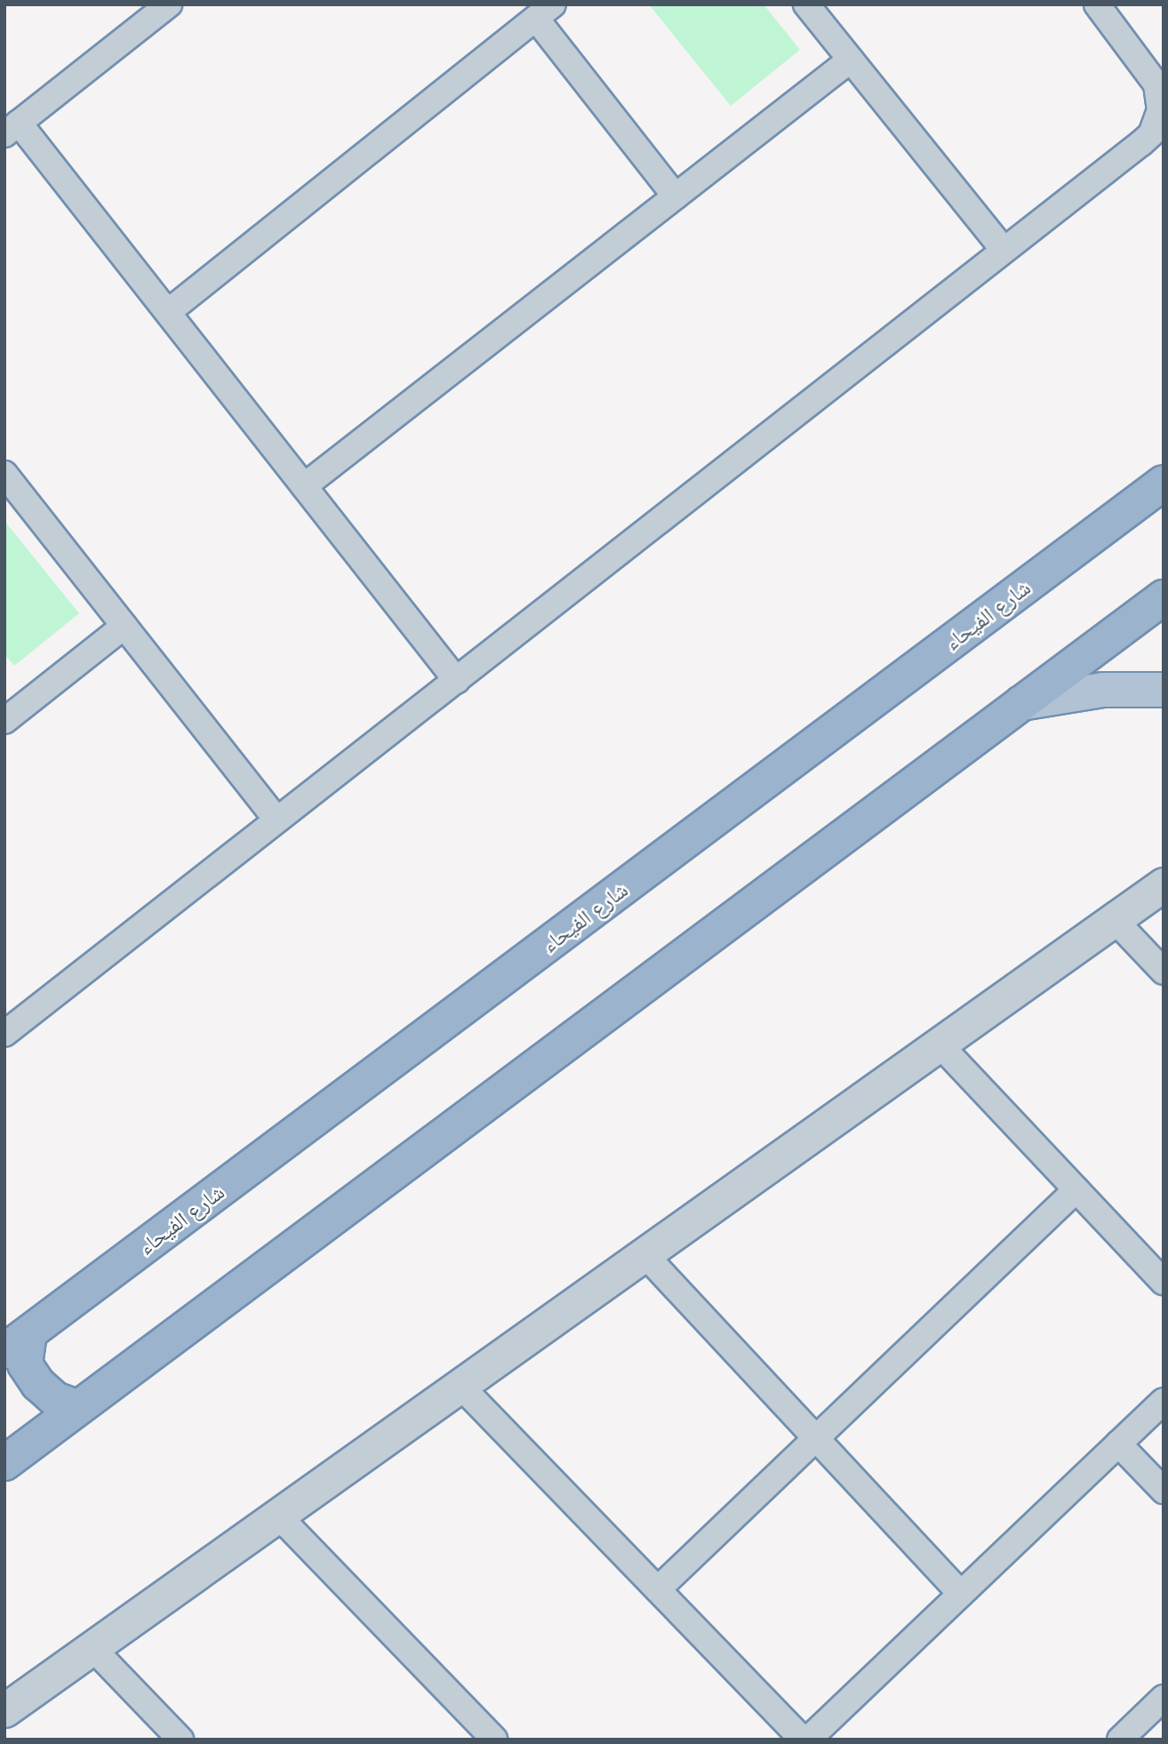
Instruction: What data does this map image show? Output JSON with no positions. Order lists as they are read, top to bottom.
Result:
{
  "streets": {
    "highway": ["شارع الفيحاء"]
  }
}
